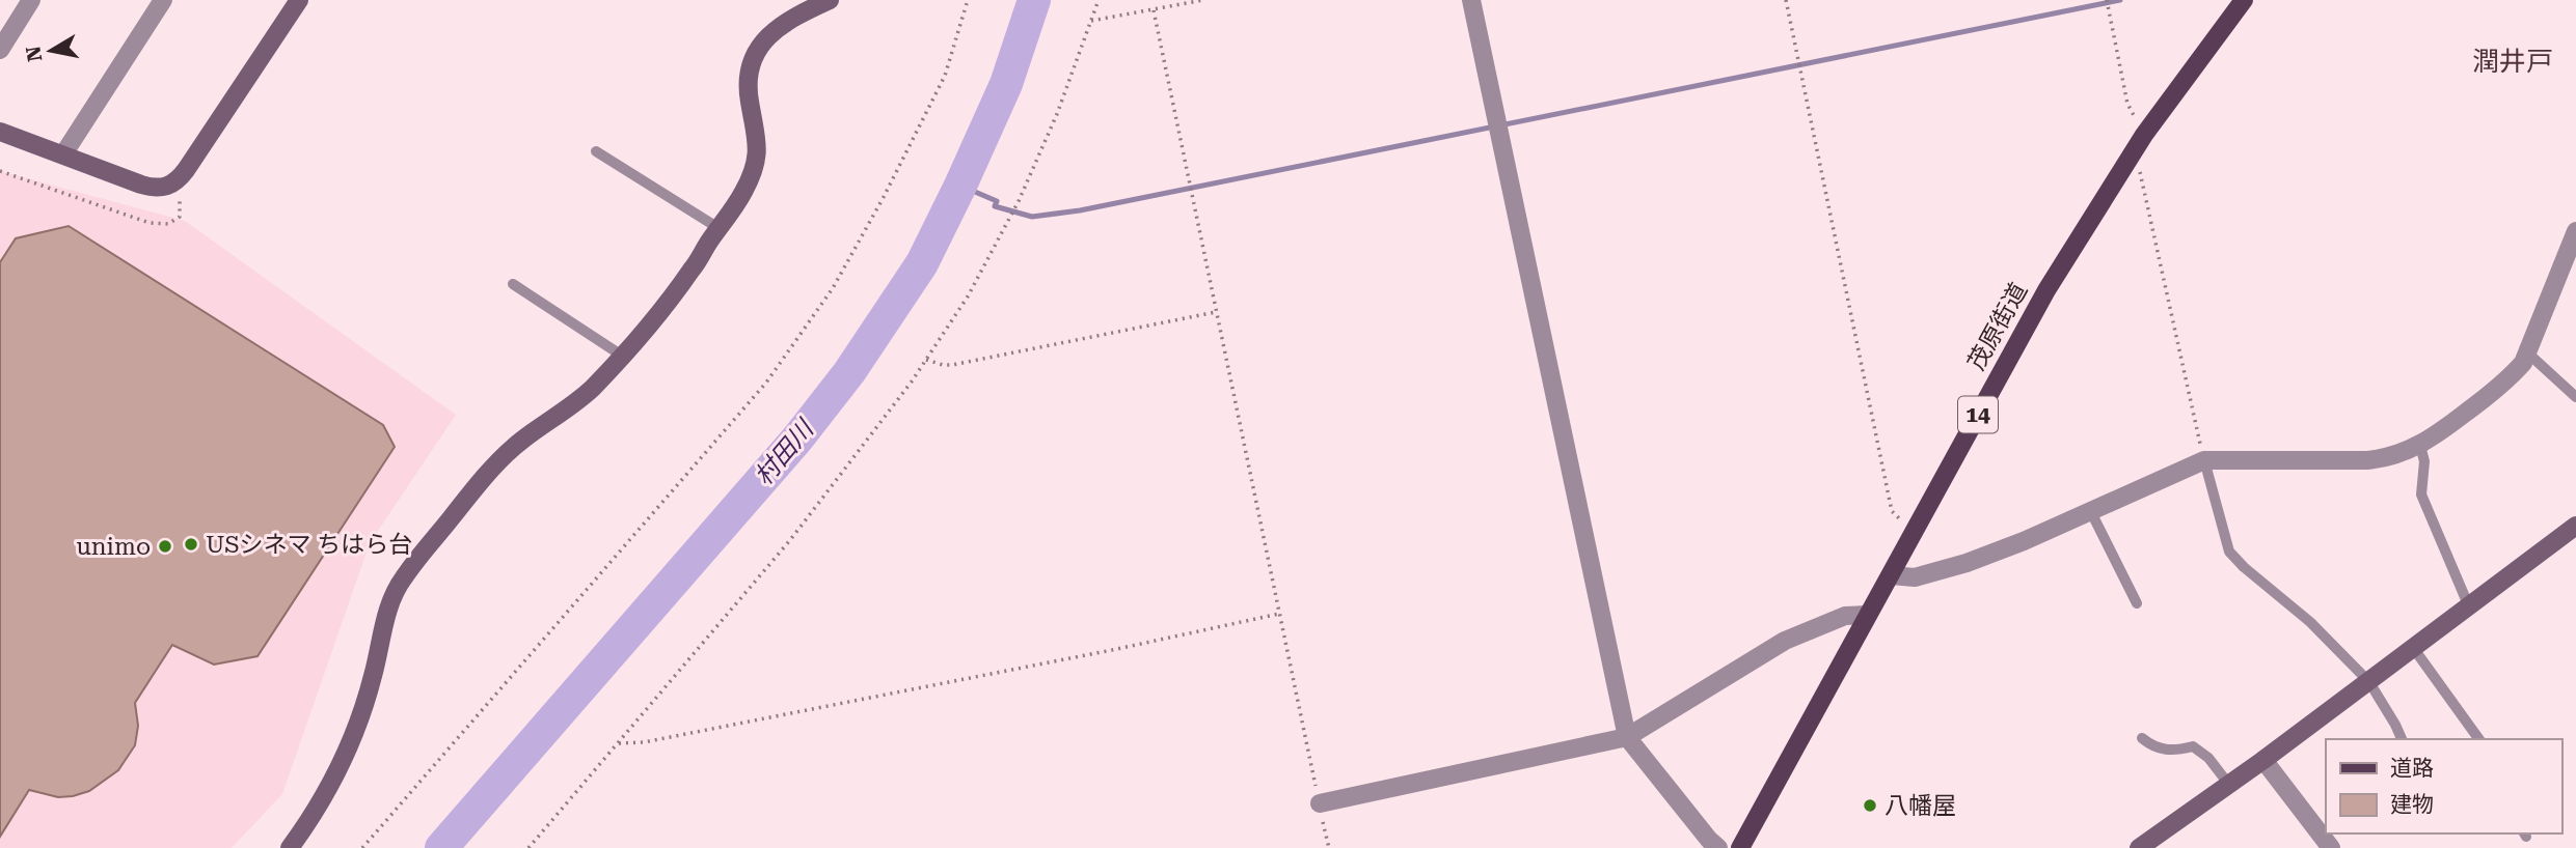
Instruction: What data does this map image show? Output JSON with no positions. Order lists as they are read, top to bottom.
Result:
{
  "streets": {
    "main road": ["茂原街道", "14"]
  },
  "districts": ["潤井戸"],
  "water": ["村田川"],
  "places": ["USシネマ ちはら台", "unimo", "八幡屋"],
  "legend": ["道路", "建物"],
  "north": "left"
}
